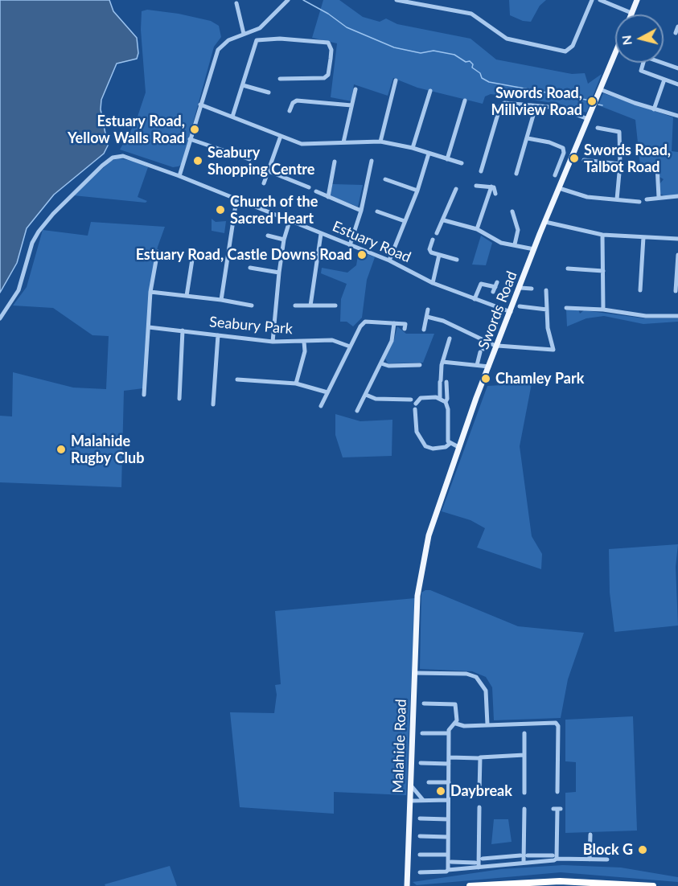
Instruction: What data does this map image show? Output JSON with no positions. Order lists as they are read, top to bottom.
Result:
{
  "streets": {
    "main road": ["Swords Road", "Malahide Road"],
    "street": ["Estuary Road", "Seabury Park"]
  },
  "crossings": [
    ["Estuary Road", "Swords Road"],
    ["Swords Road", "Malahide Road"]
  ],
  "places": [
    "Swords Road, Millview Road",
    "Estuary Road, Yellow Walls Road",
    "Swords Road, Talbot Road",
    "Seabury Shopping Centre",
    "Church of the Sacred Heart",
    "Estuary Road, Castle Downs Road",
    "Chamley Park",
    "Malahide Rugby Club",
    "Daybreak",
    "Block G"
  ],
  "north": "left"
}
